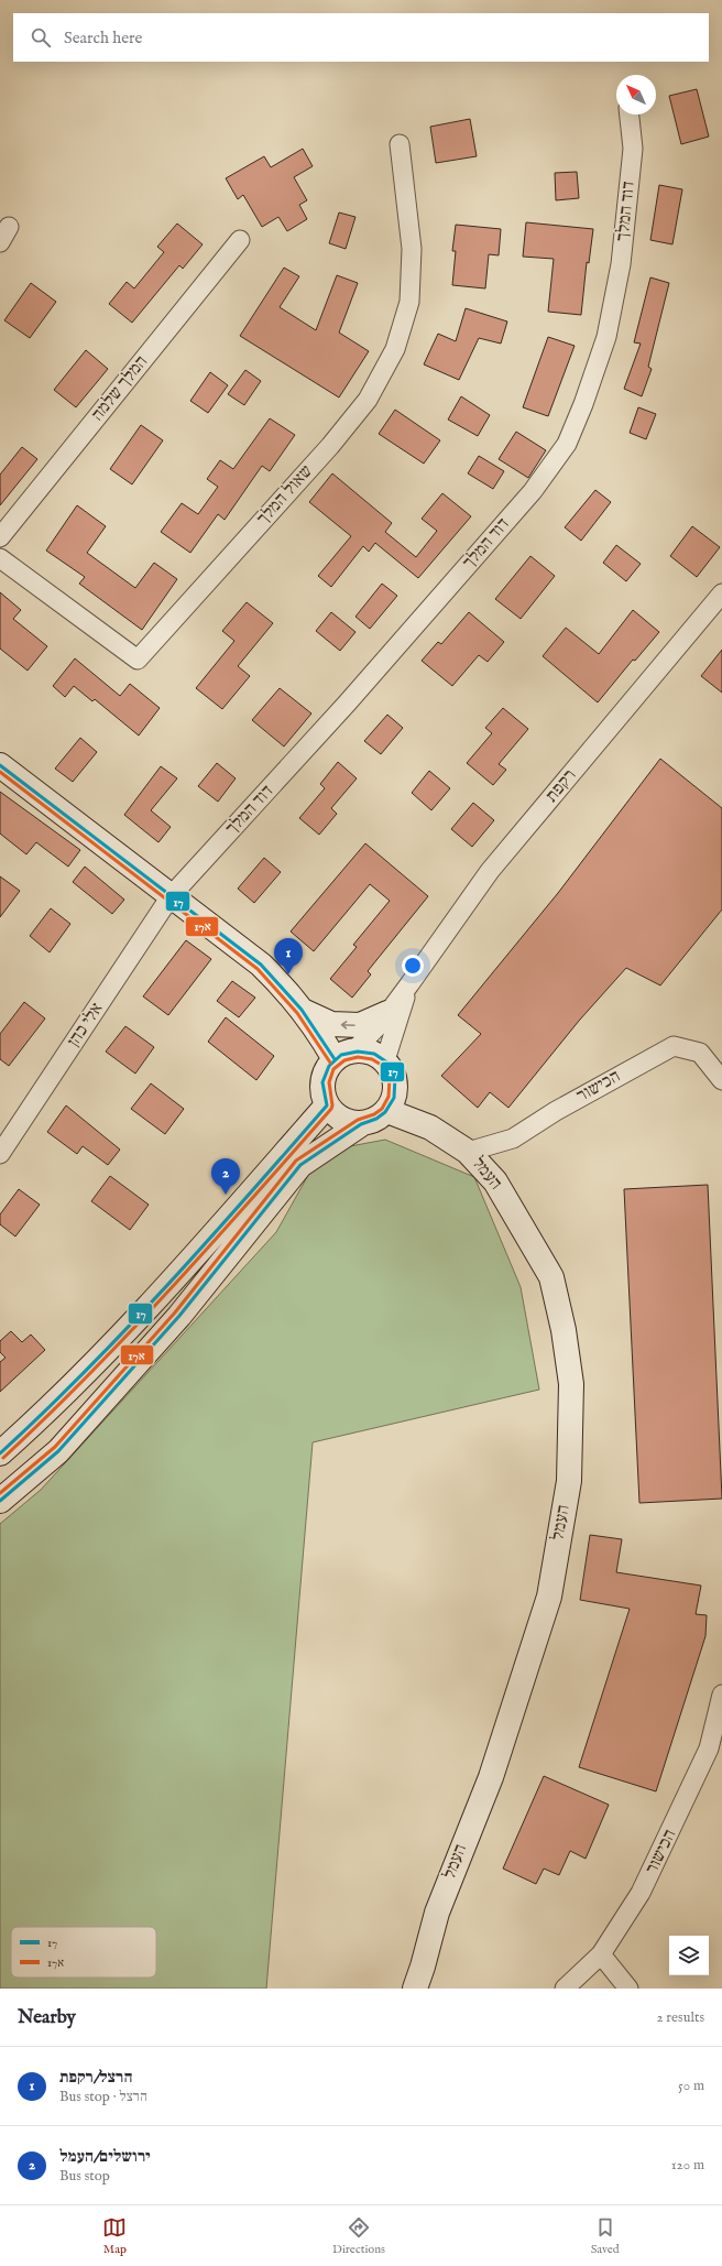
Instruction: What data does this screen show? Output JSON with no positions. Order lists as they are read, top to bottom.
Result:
{
  "streets": {
    "street": [
      "דוד המלך",
      "המלך שלמה",
      "שאול המלך",
      "רקפת",
      "אלי כהן",
      "הכישור",
      "העמל"
    ]
  },
  "crossings": [
    ["דוד המלך", "אלי כהן"],
    ["רקפת", "העמל"],
    ["הכישור", "העמל"]
  ],
  "lines": ["transit line 17", "transit line 17א"],
  "legend": ["17", "17א"],
  "north": "top left",
  "page": {
    "search": "Search here",
    "pins": ["1", "2"],
    "heading": ["Nearby", "2 results"],
    "list": [
      {
        "mark": "1",
        "name": "הרצל/רקפת",
        "note": "Bus stop · הרצל",
        "value": "50 m"
      },
      {
        "mark": "2",
        "name": "ירושלים/העמל",
        "note": "Bus stop",
        "value": "120 m"
      }
    ],
    "nav": ["Map", "Directions", "Saved"]
  }
}
